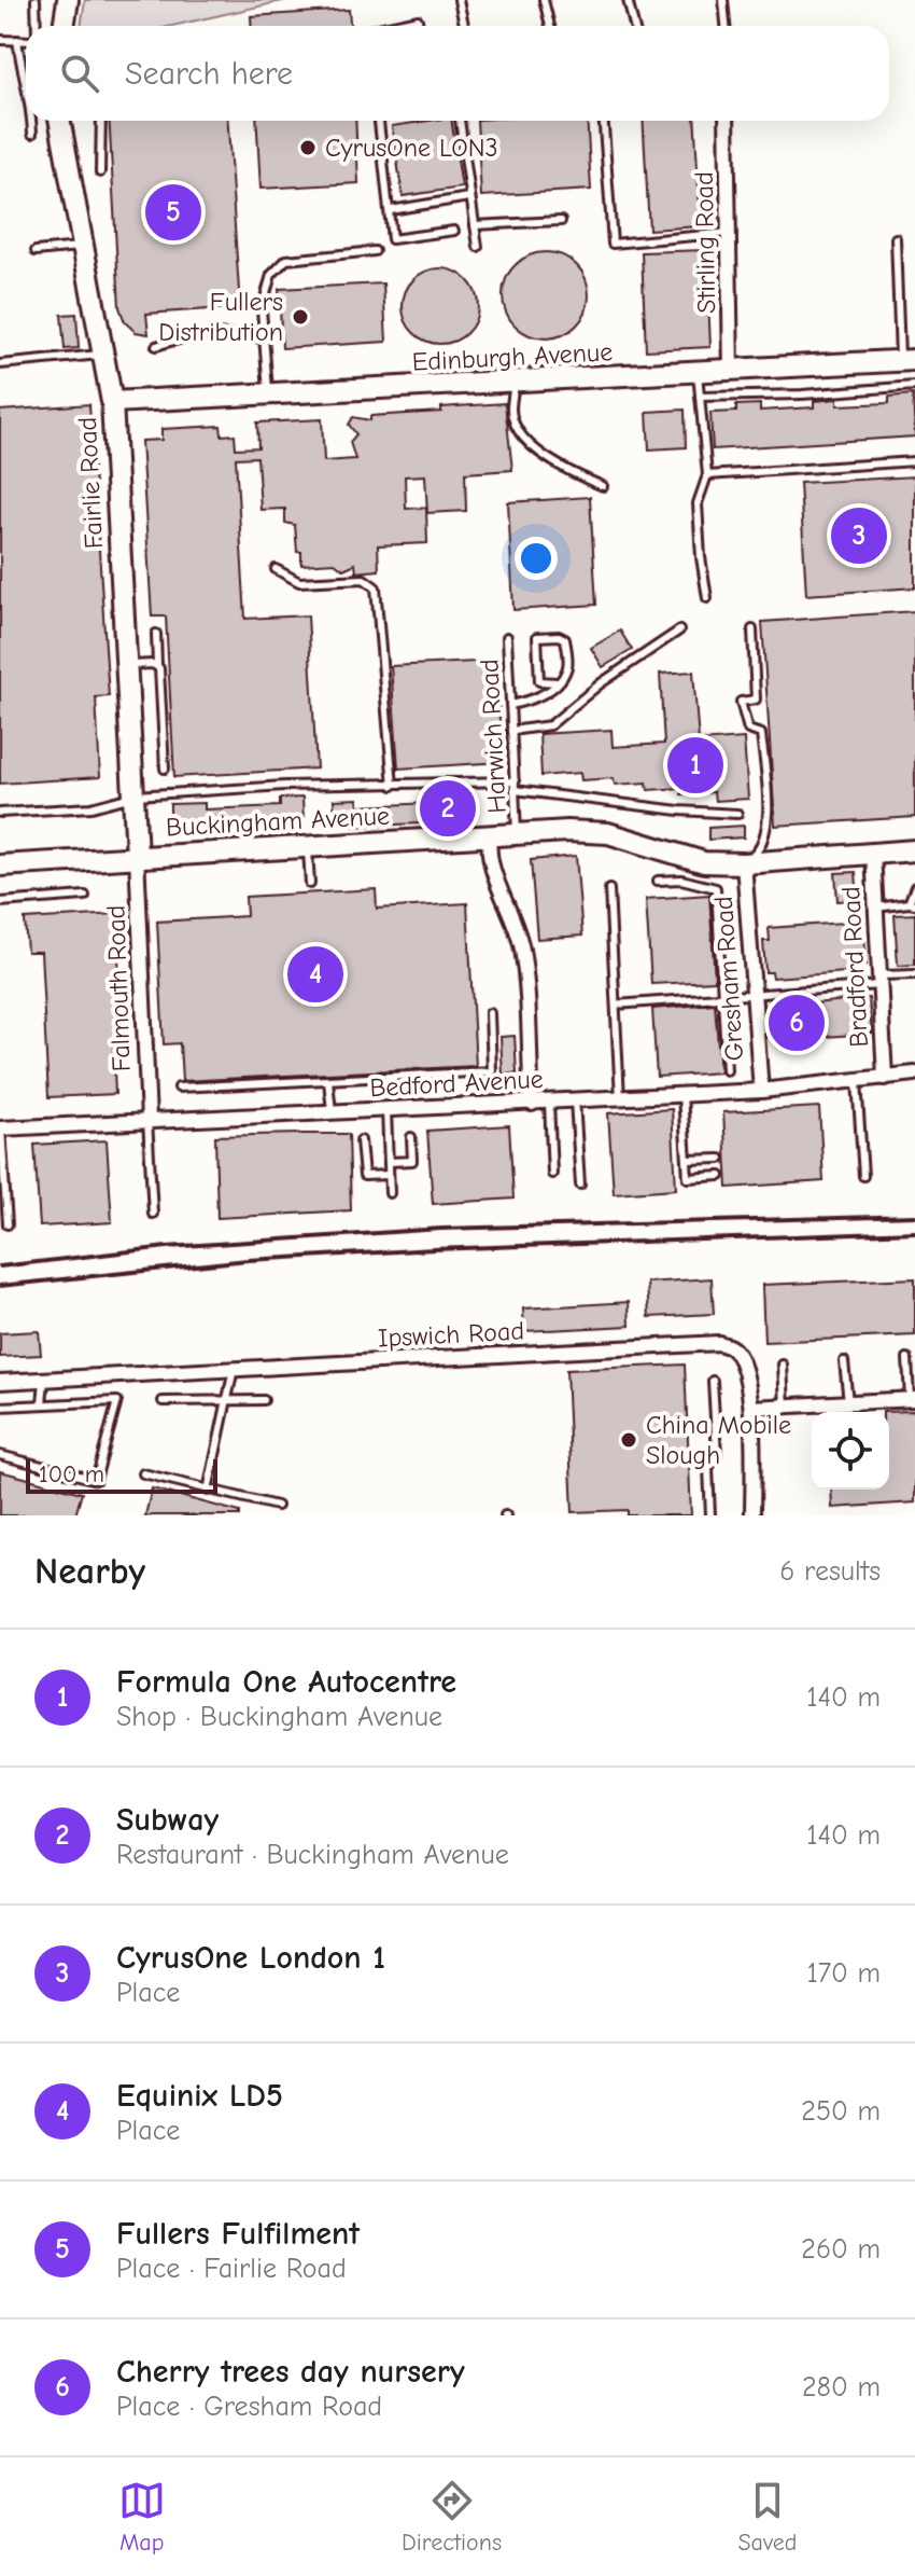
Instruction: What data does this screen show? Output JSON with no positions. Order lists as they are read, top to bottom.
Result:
{
  "streets": {
    "street": [
      "Stirling Road",
      "Edinburgh Avenue",
      "Fairlie Road",
      "Buckingham Avenue",
      "Bradford Road",
      "Gresham Road",
      "Falmouth Road",
      "Bedford Avenue",
      "Ipswich Road"
    ],
    "lane": ["Harwich Road"]
  },
  "crossings": [
    ["Stirling Road", "Edinburgh Avenue"],
    ["Edinburgh Avenue", "Fairlie Road"],
    ["Fairlie Road", "Buckingham Avenue"],
    ["Fairlie Road", "Falmouth Road"],
    ["Harwich Road", "Buckingham Avenue"],
    ["Buckingham Avenue", "Bradford Road"],
    ["Buckingham Avenue", "Gresham Road"],
    ["Buckingham Avenue", "Falmouth Road"],
    ["Bradford Road", "Bedford Avenue"],
    ["Gresham Road", "Bedford Avenue"],
    ["Falmouth Road", "Bedford Avenue"]
  ],
  "places": ["CyrusOne LON3", "Fullers Distribution", "China Mobile Slough"],
  "scale_bar": "100 m",
  "page": {
    "search": "Search here",
    "pins": [
      "5",
      "3",
      "1",
      "2",
      "4",
      "6"
    ],
    "scale": "100 m",
    "heading": ["Nearby", "6 results"],
    "list": [
      {
        "mark": "1",
        "name": "Formula One Autocentre",
        "note": "Shop · Buckingham Avenue",
        "value": "140 m"
      },
      {
        "mark": "2",
        "name": "Subway",
        "note": "Restaurant · Buckingham Avenue",
        "value": "140 m"
      },
      {
        "mark": "3",
        "name": "CyrusOne London 1",
        "note": "Place",
        "value": "170 m"
      },
      {
        "mark": "4",
        "name": "Equinix LD5",
        "note": "Place",
        "value": "250 m"
      },
      {
        "mark": "5",
        "name": "Fullers Fulfilment",
        "note": "Place · Fairlie Road",
        "value": "260 m"
      },
      {
        "mark": "6",
        "name": "Cherry trees day nursery",
        "note": "Place · Gresham Road",
        "value": "280 m"
      }
    ],
    "nav": ["Map", "Directions", "Saved"]
  }
}
